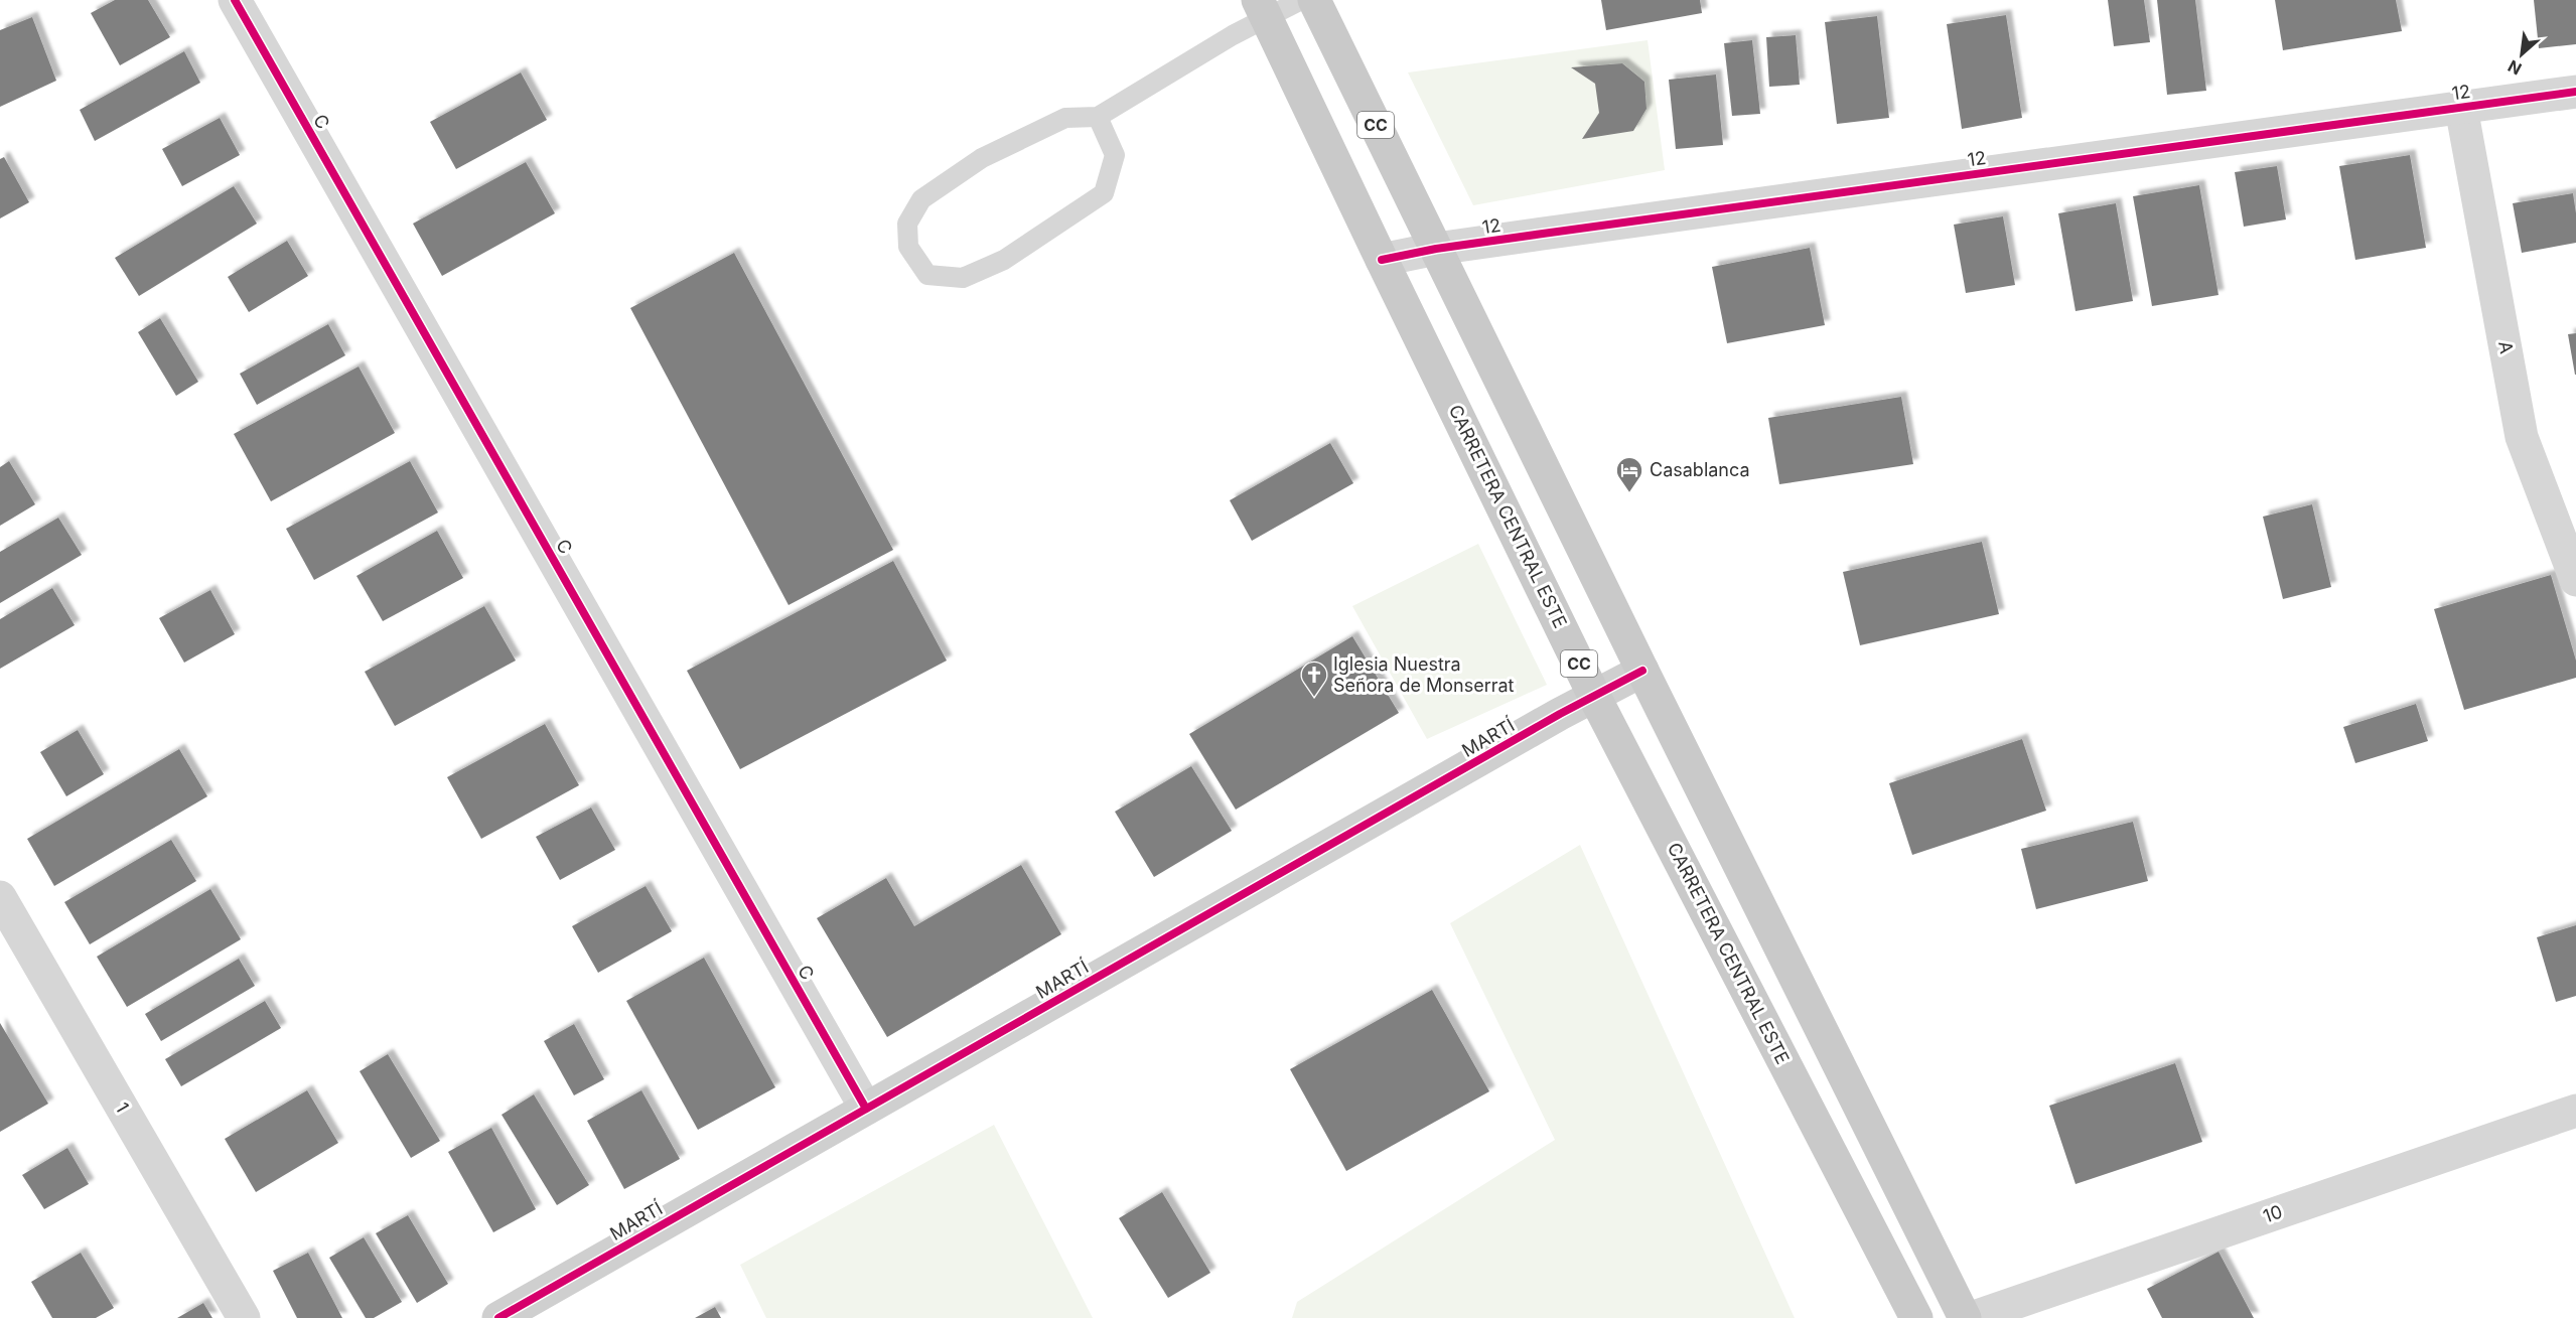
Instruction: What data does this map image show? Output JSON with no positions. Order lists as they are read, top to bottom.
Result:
{
  "streets": {
    "main road": ["CC", "CARRETERA CENTRAL ESTE"],
    "street": [
      "12",
      "C",
      "A",
      "MARTÍ",
      "1",
      "10"
    ]
  },
  "crossings": [
    ["12", "CC"],
    ["12", "A"],
    ["12", "CARRETERA CENTRAL ESTE"],
    ["C", "MARTÍ"],
    ["CC", "MARTÍ"],
    ["CARRETERA CENTRAL ESTE", "MARTÍ"]
  ],
  "places": {
    "hotel": ["Casablanca"],
    "church": ["Iglesia Nuestra Señora de Monserrat"]
  },
  "north": "bottom left"
}
